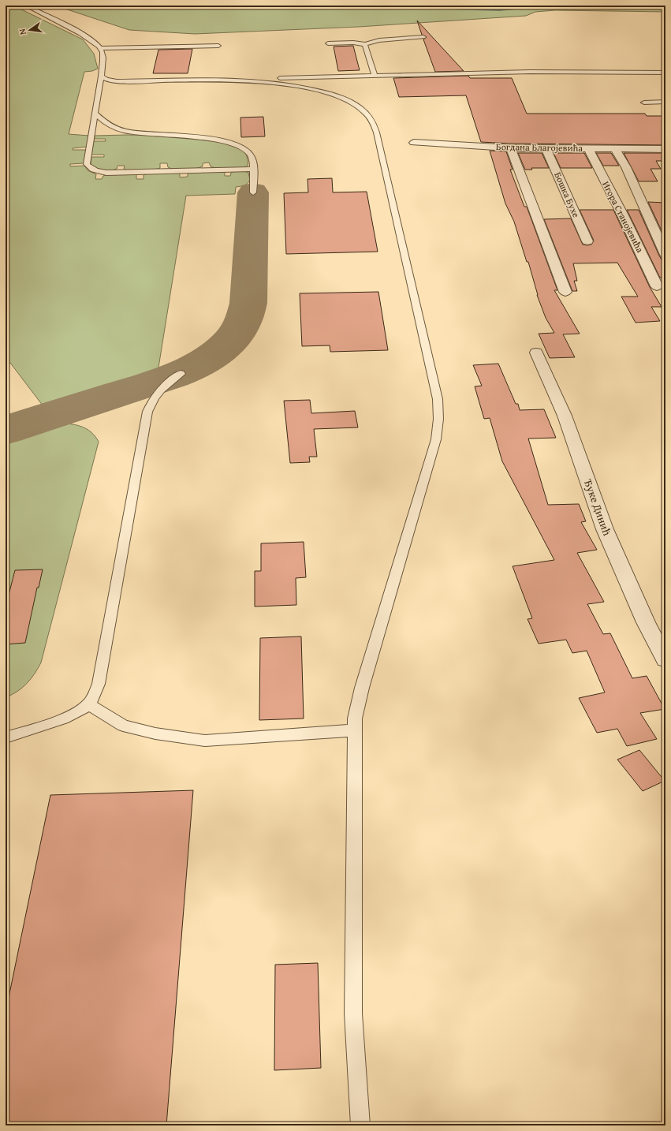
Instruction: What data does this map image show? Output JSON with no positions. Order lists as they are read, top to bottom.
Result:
{
  "streets": {
    "street": [
      "Богдана Благојевића",
      "Бошка Бухе",
      "Игора Станојевића",
      "Ђуке Динић"
    ]
  },
  "crossings": [
    ["Богдана Благојевића", "Бошка Бухе"],
    ["Богдана Благојевића", "Игора Станојевића"]
  ],
  "north": "left"
}
